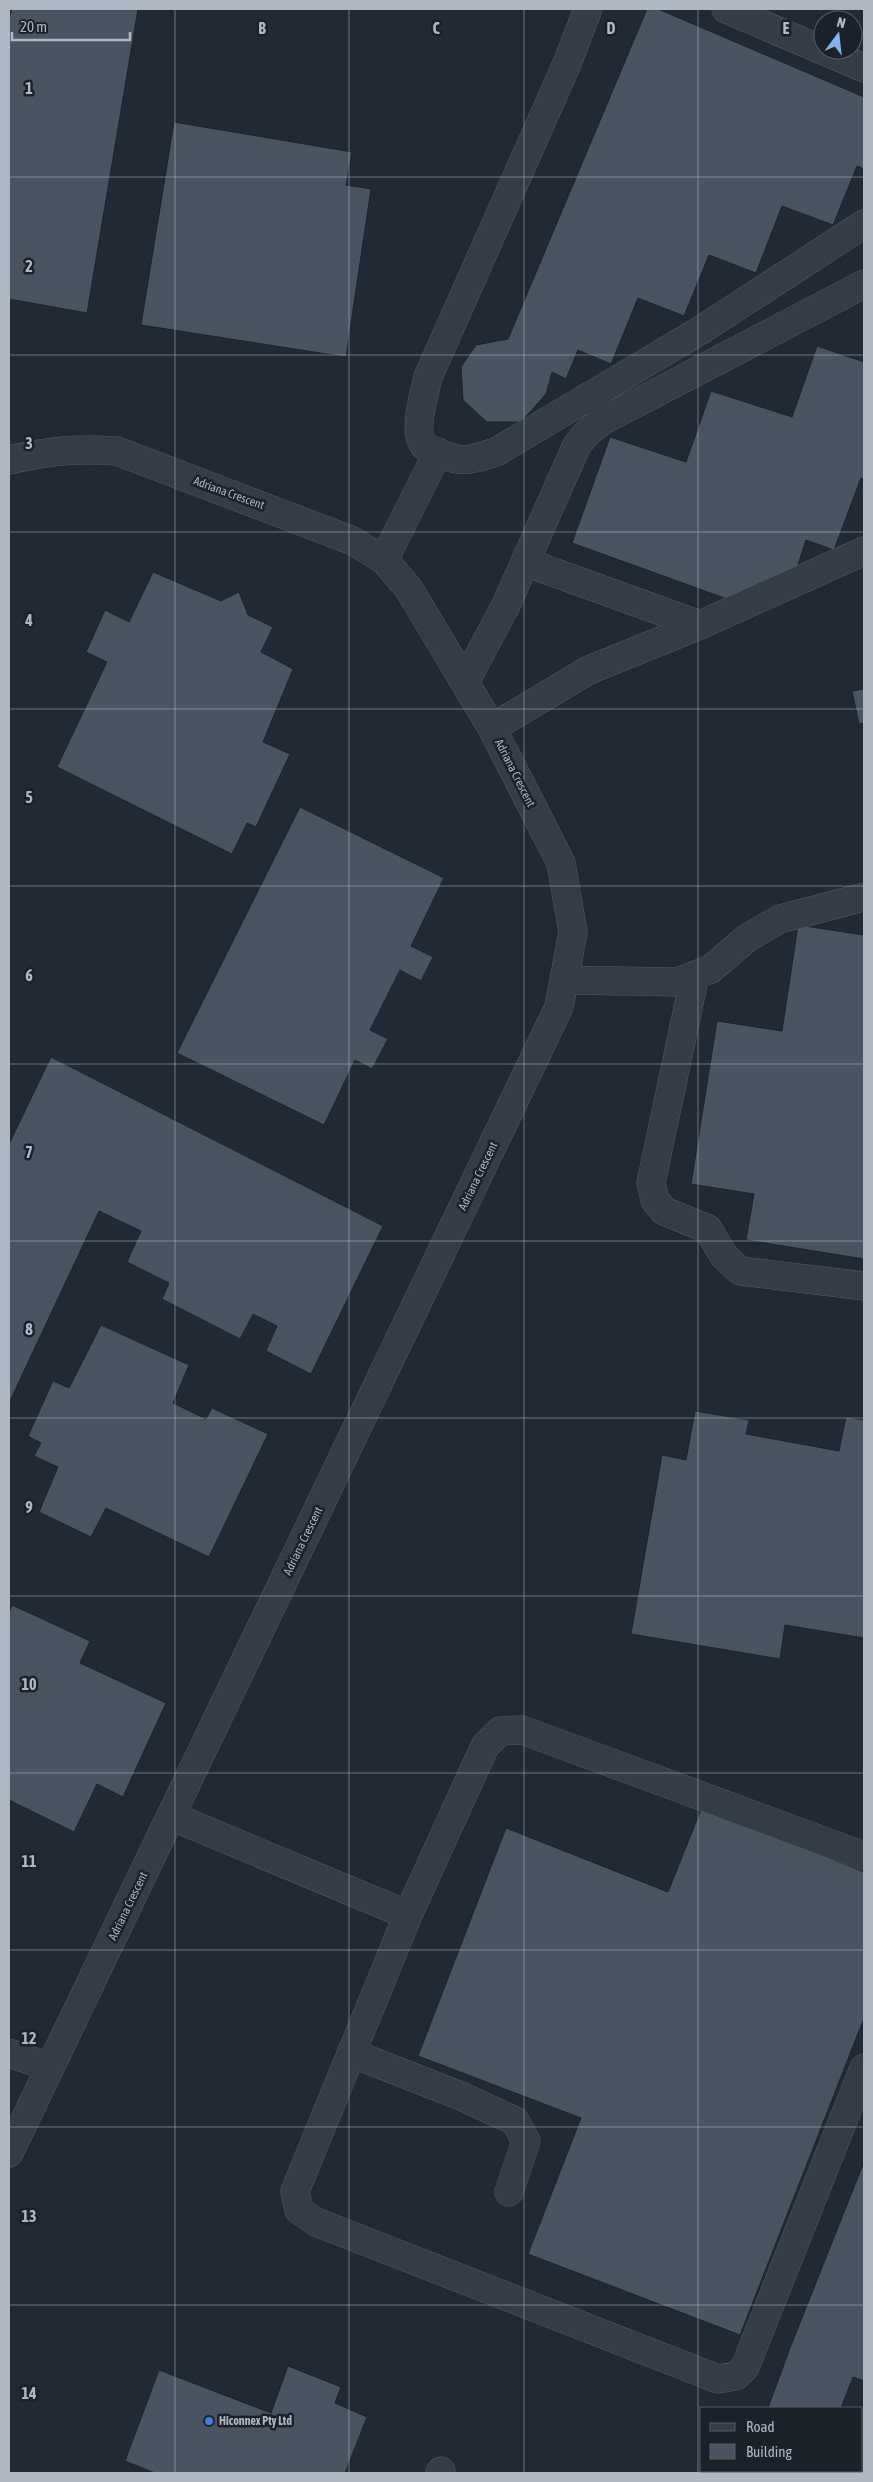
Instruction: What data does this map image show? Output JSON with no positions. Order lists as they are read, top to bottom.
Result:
{
  "streets": {
    "street": ["Adriana Crescent"]
  },
  "places": ["Hiconnex Pty Ltd"],
  "legend": ["Road", "Building"],
  "scale_bar": "20 m",
  "north": "top",
  "grid": {
    "columns": [
      "B",
      "C",
      "D",
      "E"
    ],
    "rows": [
      "1",
      "2",
      "3",
      "4",
      "5",
      "6",
      "7",
      "8",
      "9",
      "10",
      "11",
      "12",
      "13",
      "14"
    ]
  }
}
